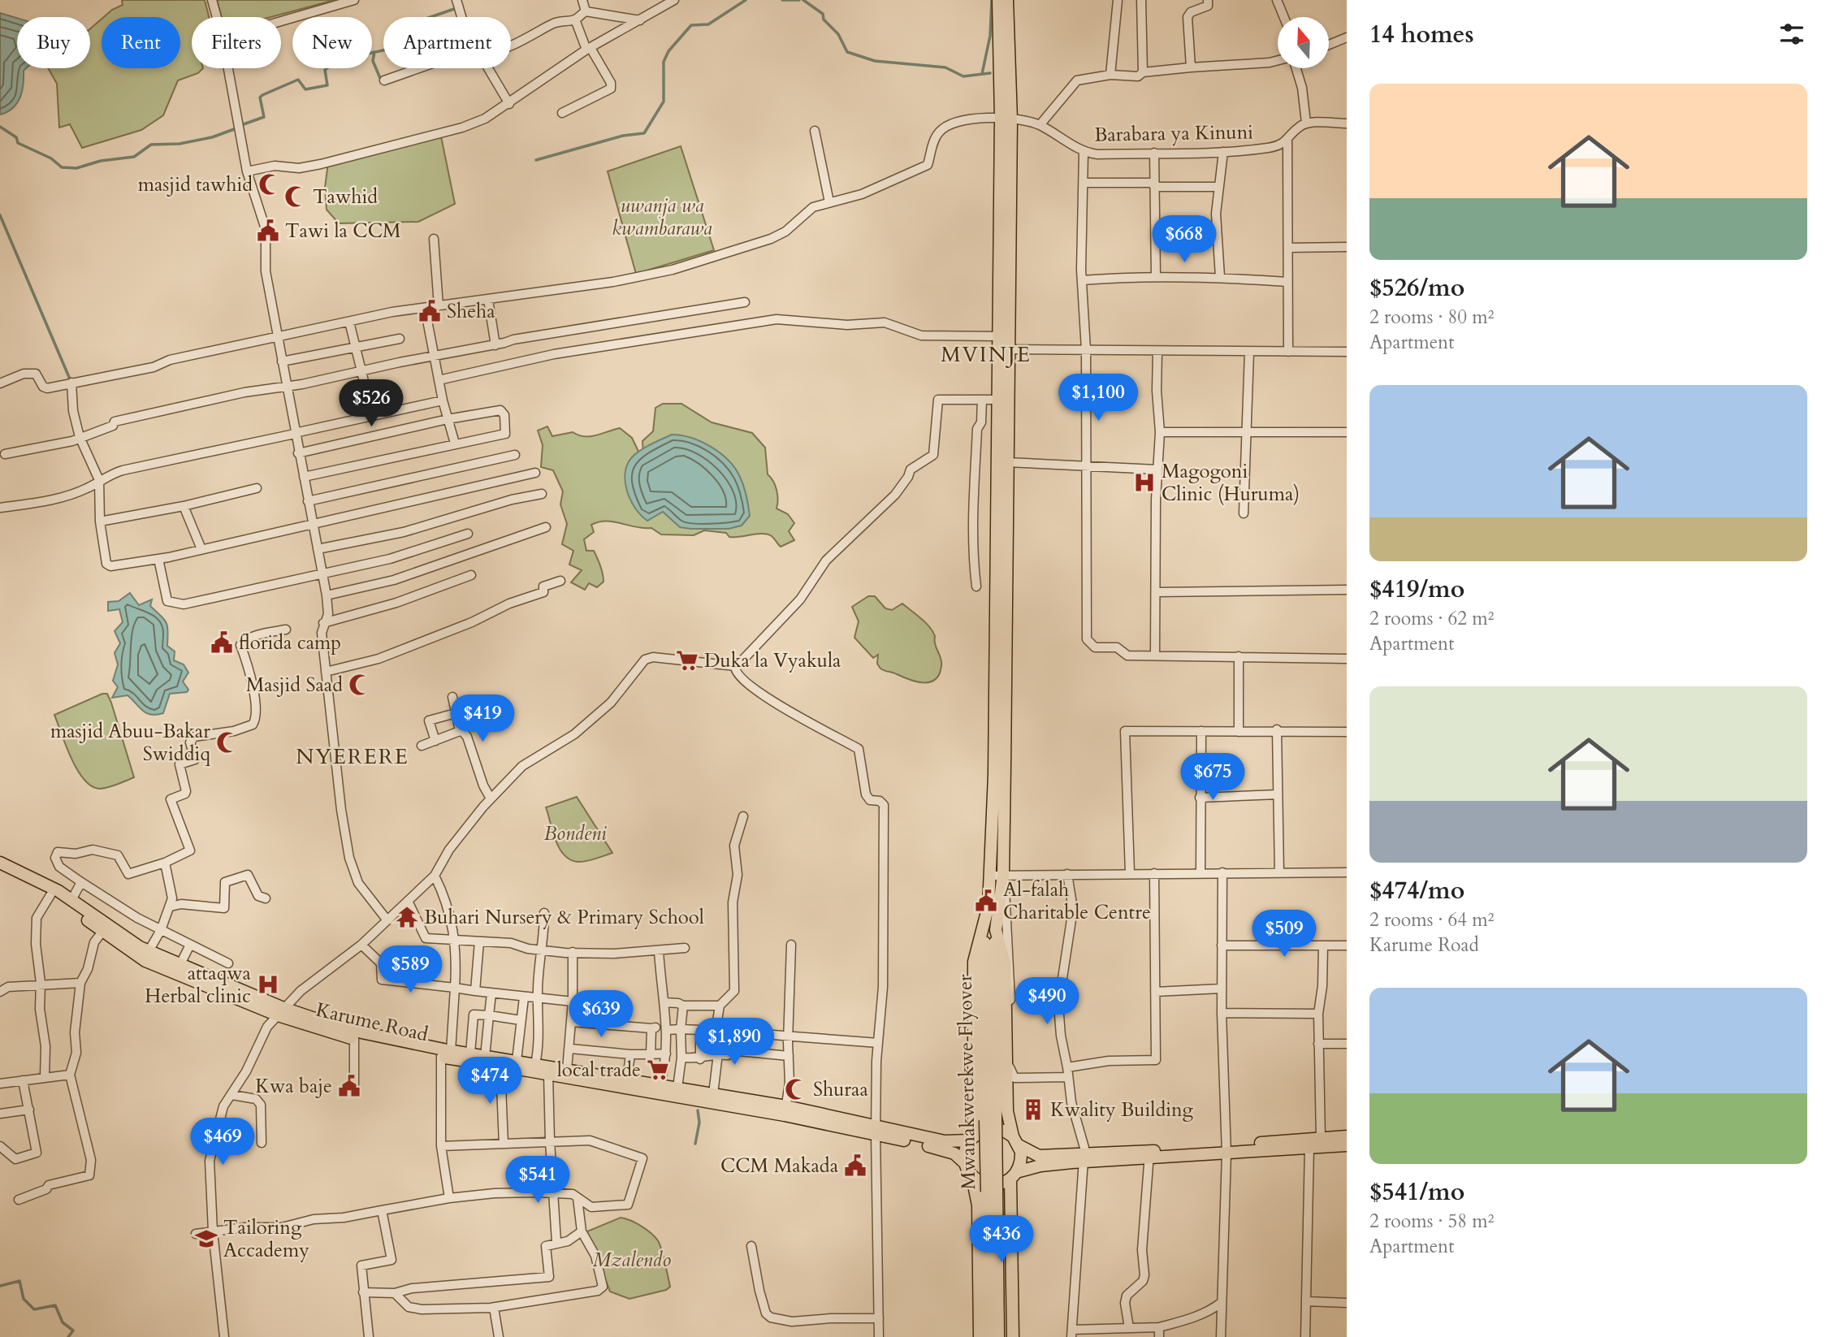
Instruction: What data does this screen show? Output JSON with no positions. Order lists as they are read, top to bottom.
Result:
{
  "streets": {
    "main road": ["Karume Road", "Mwanakwerekwe Flyover"],
    "street": ["Barabara ya Kinuni"]
  },
  "districts": ["MVINJE", "NYERERE"],
  "parks": ["uwanja wa kwambarawa", "Bondeni", "Mzalendo"],
  "places": {
    "mosque": [
      "masjid tawhid",
      "Tawhid",
      "Masjid Saad",
      "masjid Abuu-Bakar Swiddiq",
      "Shuraa"
    ],
    "public building": [
      "Tawi la CCM",
      "Sheha",
      "florida camp",
      "Al-falah Charitable Centre",
      "Kwa baje",
      "CCM Makada"
    ],
    "hospital": ["Magogoni Clinic (Huruma)", "attaqwa Herbal clinic"],
    "supermarket": ["Duka la Vyakula", "local trade"],
    "temple": ["Buhari Nursery & Primary School"],
    "building": ["Kwality Building"],
    "school or university": ["Tailoring Accademy"]
  },
  "north": "top",
  "page": {
    "heading": "14 homes",
    "chip": [
      "Buy",
      "Rent",
      "Filters",
      "New",
      "Apartment"
    ],
    "list": [
      {
        "name": "$526/mo",
        "note": "2 rooms · 80 m² · Apartment"
      },
      {
        "name": "$419/mo",
        "note": "2 rooms · 62 m² · Apartment"
      },
      {
        "name": "$474/mo",
        "note": "2 rooms · 64 m² · Karume Road"
      },
      {
        "name": "$541/mo",
        "note": "2 rooms · 58 m² · Apartment"
      }
    ],
    "price": [
      "$668",
      "$1,100",
      "$526",
      "$419",
      "$675",
      "$509",
      "$589",
      "$490",
      "$639",
      "$1,890",
      "$474",
      "$469",
      "$541",
      "$436"
    ]
  }
}
